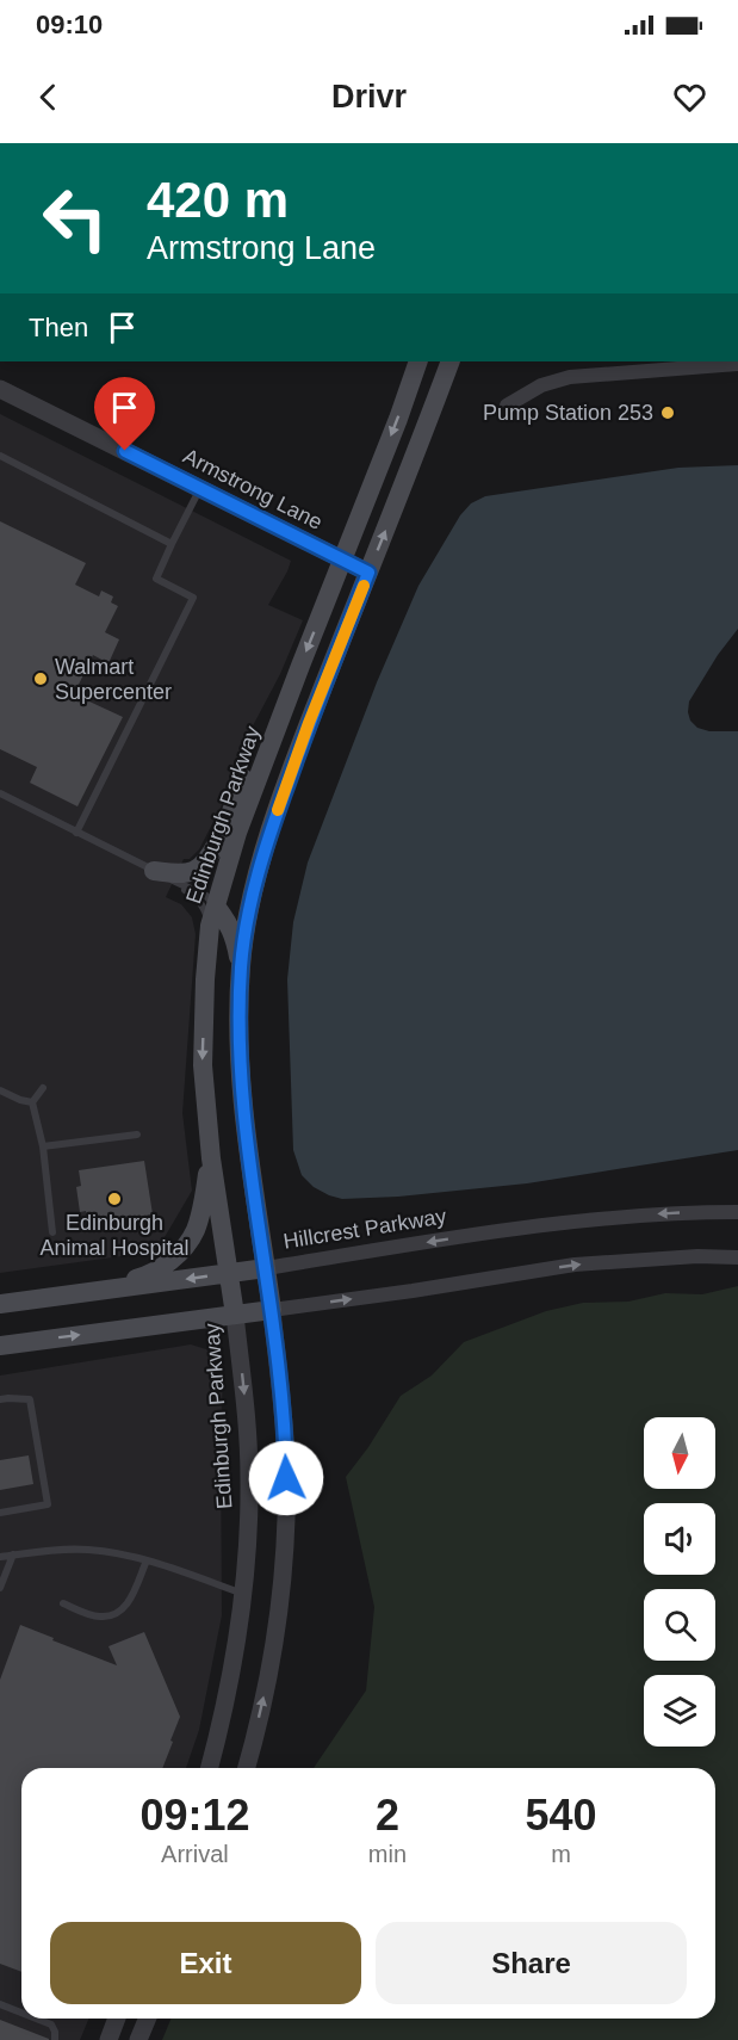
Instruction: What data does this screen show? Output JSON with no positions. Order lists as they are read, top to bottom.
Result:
{
  "streets": {
    "main road": ["Edinburgh Parkway", "Hillcrest Parkway"],
    "street": ["Armstrong Lane"]
  },
  "crossings": [
    ["Armstrong Lane", "Edinburgh Parkway"],
    ["Edinburgh Parkway", "Hillcrest Parkway"]
  ],
  "places": ["Pump Station 253", "Walmart Supercenter", "Edinburgh Animal Hospital"],
  "north": "bottom",
  "page": {
    "status": "09:10",
    "header": "Drivr",
    "turn": ["420 m", "Armstrong Lane"],
    "then": "Then",
    "eta": [
      "09:12",
      "Arrival",
      "2",
      "min",
      "540",
      "m"
    ],
    "buttons": ["Exit", "Share"]
  }
}
